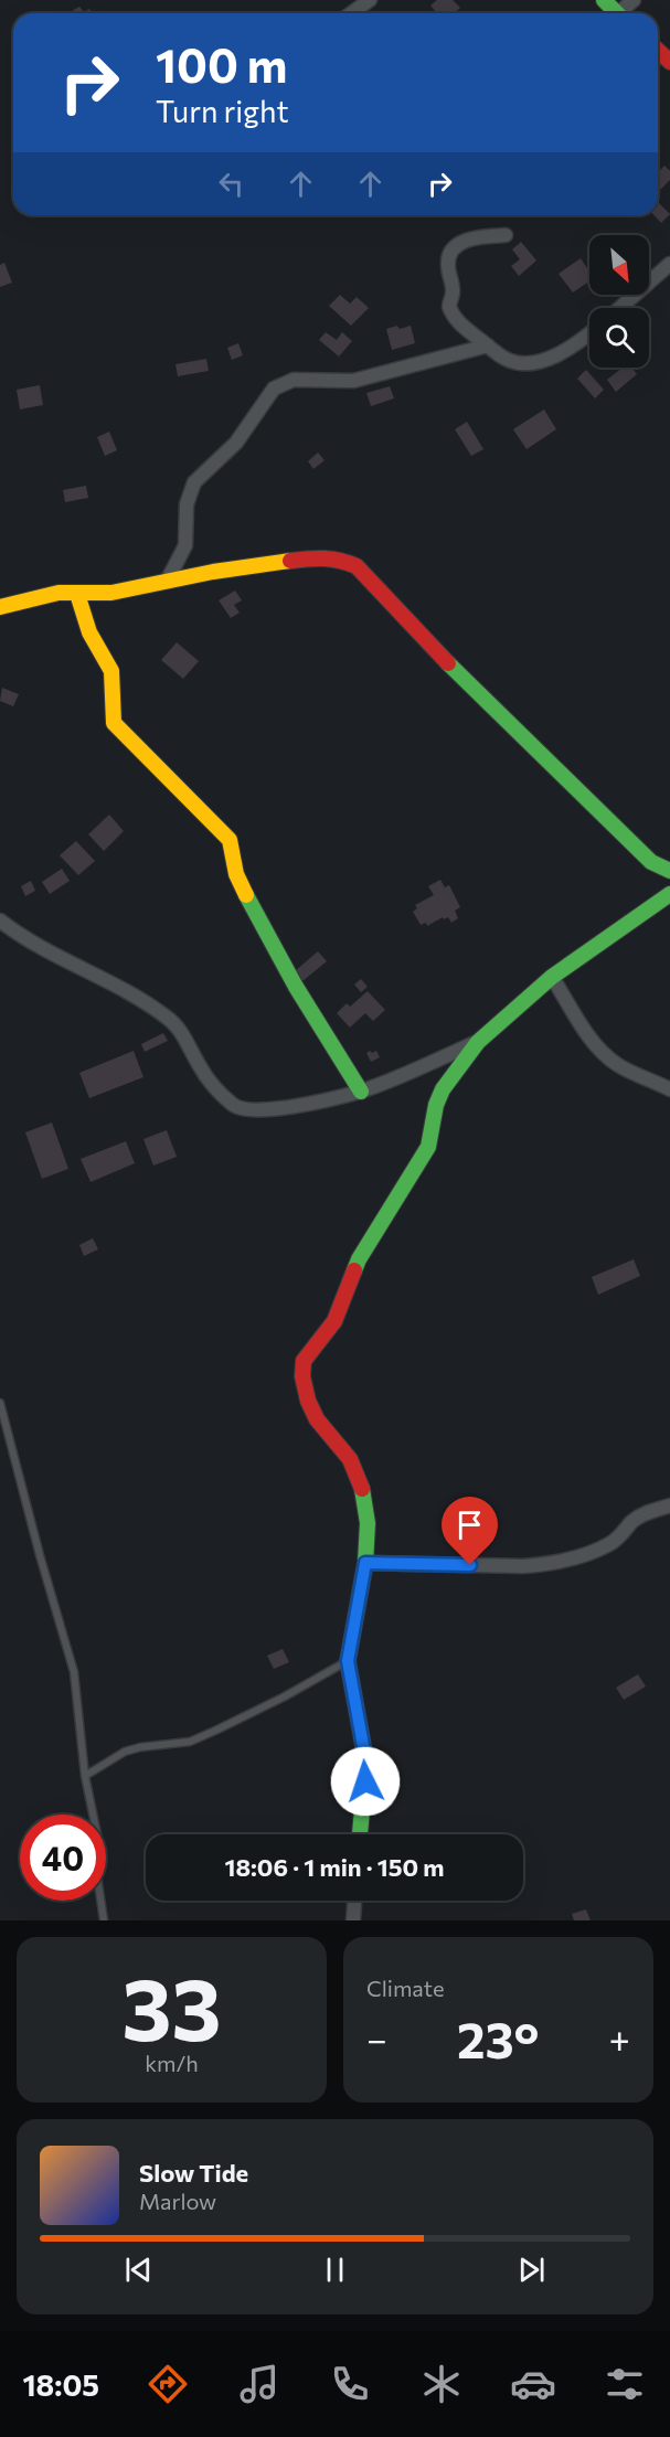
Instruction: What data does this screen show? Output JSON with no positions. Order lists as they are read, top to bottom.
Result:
{
  "north": "bottom right",
  "page": {
    "turn": ["100 m", "Turn right"],
    "limit": "40",
    "trip": "18:06 · 1 min · 150 m",
    "tile": [
      ["33", "km/h"],
      "Climate"
    ],
    "heat": ["−", "23°", "+"],
    "song": ["Slow Tide", "Marlow"],
    "tabs": "18:05"
  }
}
